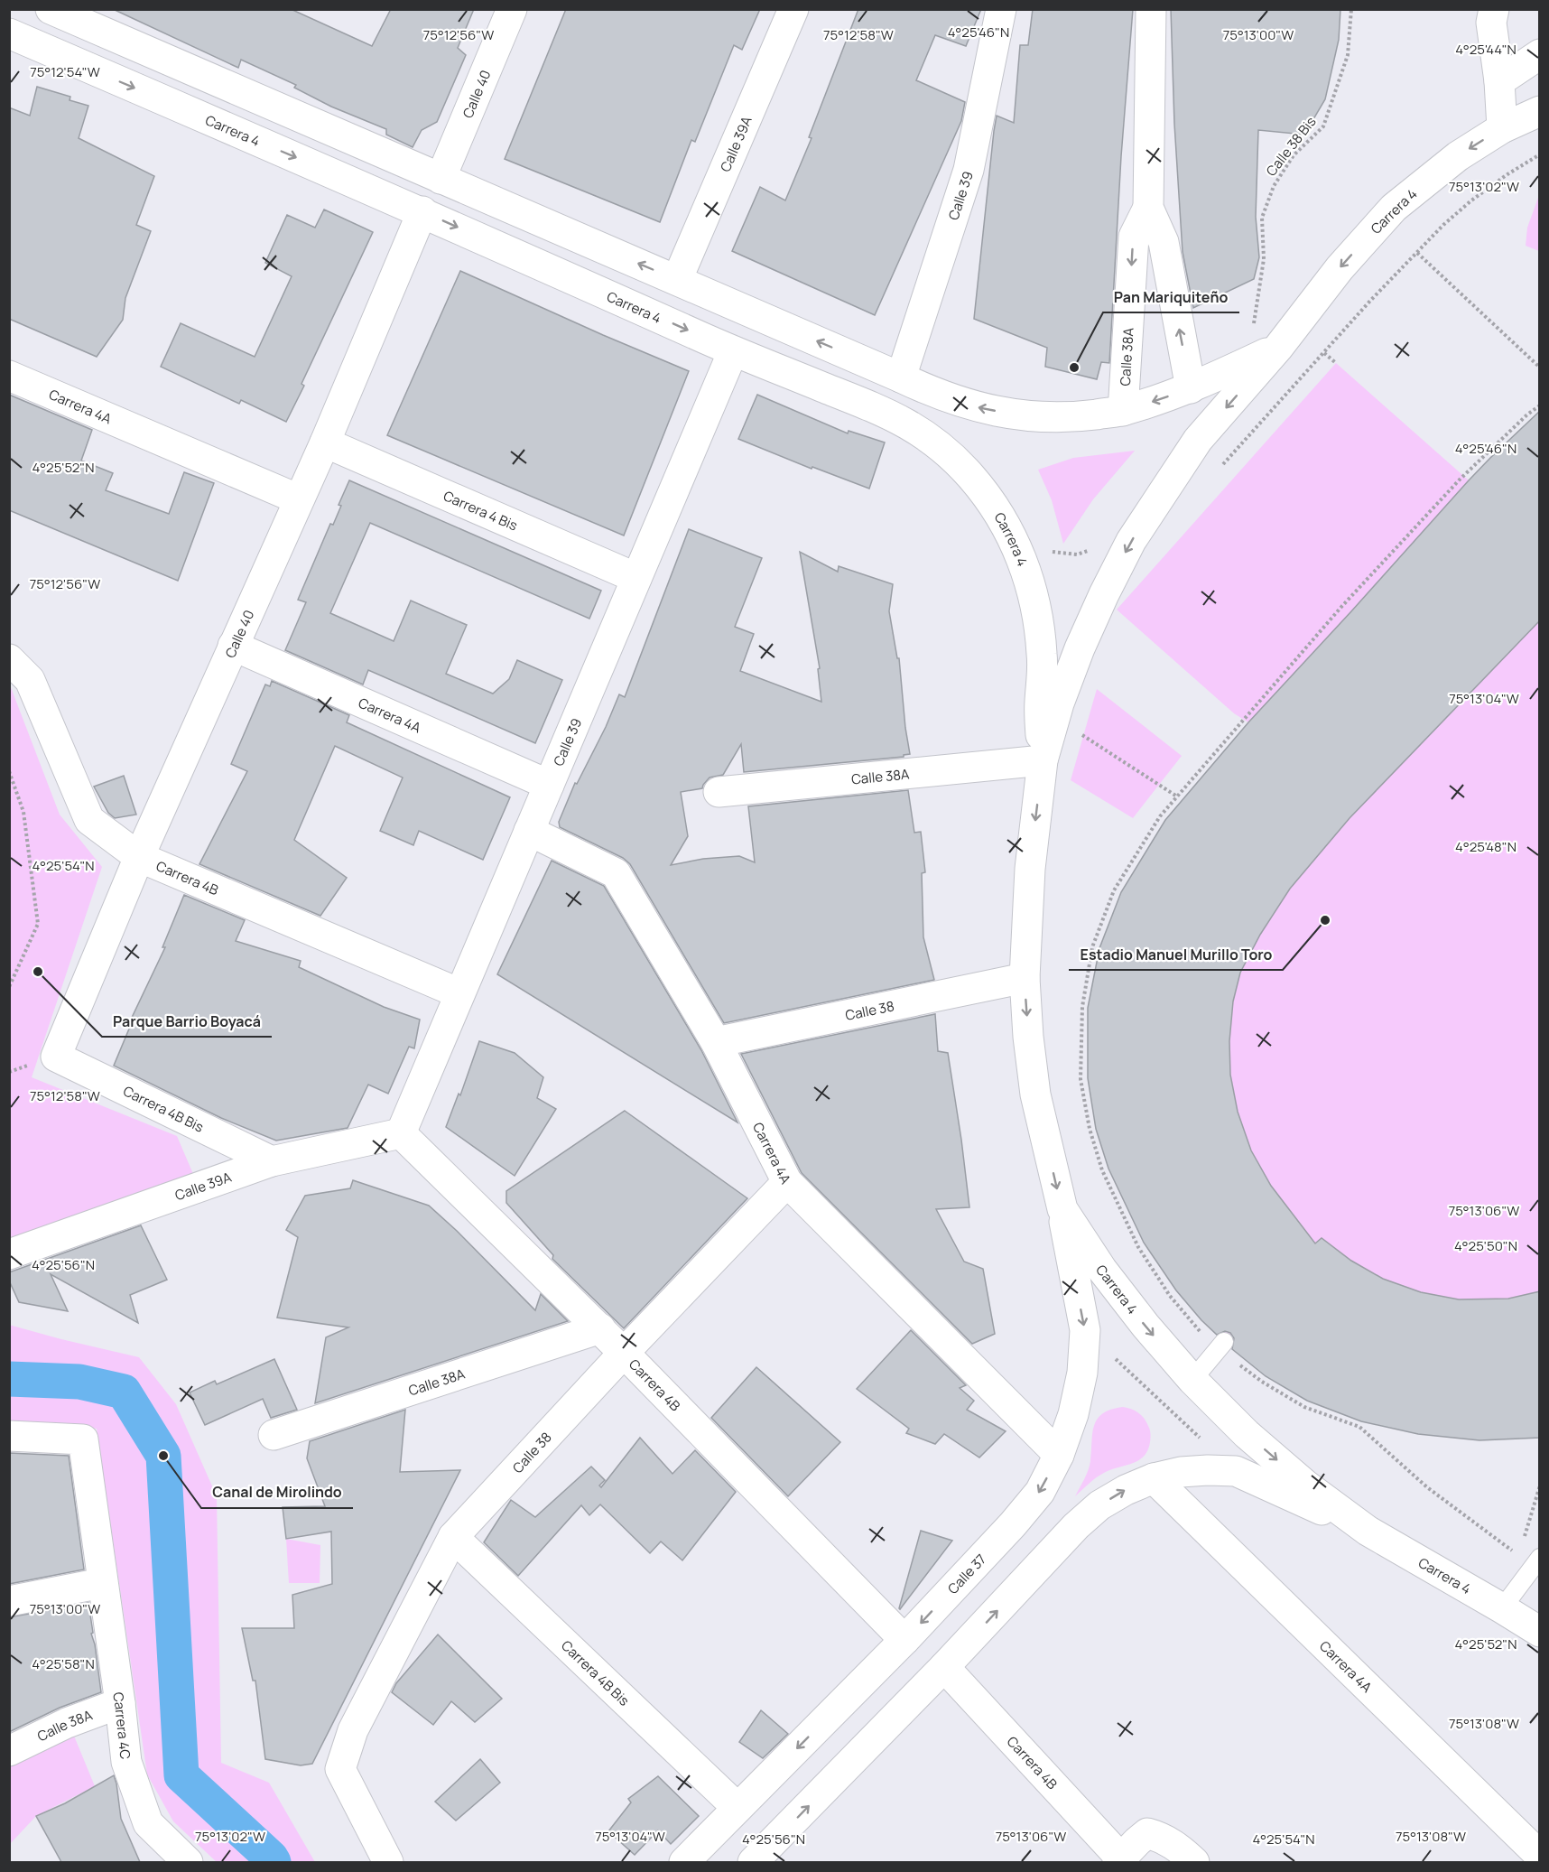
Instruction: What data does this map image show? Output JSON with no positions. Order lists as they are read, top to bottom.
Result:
{
  "streets": {
    "street": [
      "Calle 40",
      "Carrera 4",
      "Calle 39A",
      "Calle 39",
      "Calle 38A",
      "Carrera 4A",
      "Carrera 4 Bis",
      "Carrera 4B",
      "Calle 38",
      "Carrera 4B Bis",
      "Calle 37",
      "Carrera 4C"
    ],
    "path": ["Calle 38 Bis"]
  },
  "crossings": [
    ["Calle 40", "Carrera 4"],
    ["Calle 40", "Carrera 4A"],
    ["Calle 40", "Carrera 4 Bis"],
    ["Calle 40", "Carrera 4B"],
    ["Calle 40", "Carrera 4B Bis"],
    ["Carrera 4", "Calle 39A"],
    ["Carrera 4", "Calle 38 Bis"],
    ["Carrera 4", "Calle 39"],
    ["Carrera 4", "Calle 38A"],
    ["Carrera 4", "Calle 38"],
    ["Carrera 4", "Calle 37"],
    ["Calle 39A", "Calle 39"],
    ["Calle 39A", "Carrera 4B"],
    ["Calle 39A", "Carrera 4B Bis"],
    ["Calle 39", "Carrera 4A"],
    ["Calle 39", "Carrera 4 Bis"],
    ["Calle 39", "Carrera 4B"],
    ["Calle 38A", "Carrera 4B"],
    ["Calle 38A", "Carrera 4C"],
    ["Carrera 4A", "Calle 38"],
    ["Carrera 4A", "Calle 37"],
    ["Carrera 4B", "Calle 38"],
    ["Carrera 4B", "Calle 37"],
    ["Calle 38", "Carrera 4B Bis"],
    ["Carrera 4B Bis", "Calle 37"]
  ],
  "places": [
    "Pan Mariquiteño",
    "Estadio Manuel Murillo Toro",
    "Parque Barrio Boyacá",
    "Canal de Mirolindo"
  ],
  "coordinates": [
    "4°25'46\"N",
    "75°12'56\"W",
    "75°12'58\"W",
    "75°13'00\"W",
    "4°25'44\"N",
    "75°12'54\"W",
    "75°13'02\"W",
    "4°25'52\"N",
    "75°13'04\"W",
    "4°25'48\"N",
    "4°25'54\"N",
    "75°13'06\"W",
    "4°25'50\"N",
    "4°25'56\"N",
    "4°25'58\"N",
    "75°13'08\"W"
  ]
}
